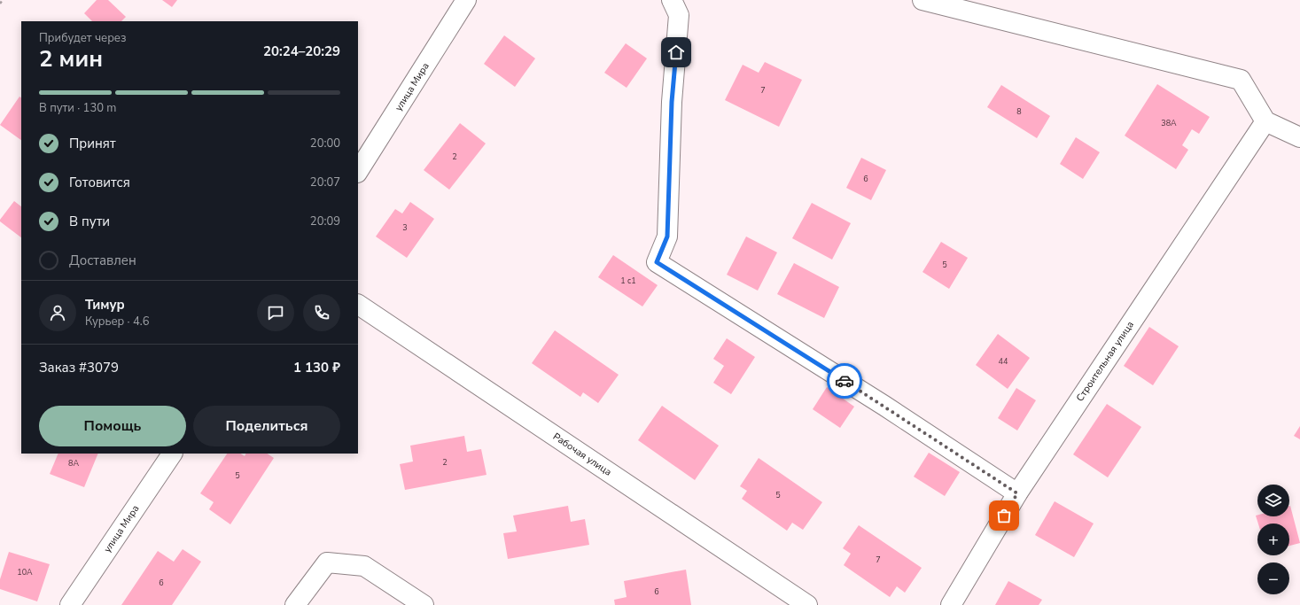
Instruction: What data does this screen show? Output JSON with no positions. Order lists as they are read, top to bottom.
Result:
{
  "streets": {
    "street": ["улица Мира", "Строительная улица", "Рабочая улица"]
  },
  "house_numbers": [
    "7",
    "8",
    "38А",
    "2",
    "6",
    "3",
    "5",
    "1 с1",
    "44",
    "2",
    "8А",
    "5",
    "5",
    "7",
    "10А",
    "6",
    "6"
  ],
  "page": {
    "heading": ["2 мин", "Прибудет через", "20:24–20:29"],
    "panel": [
      "Тимур",
      "Курьер · 4.6",
      "Заказ #3079",
      "1 130 ₽"
    ],
    "bar": "В пути · 130 m",
    "list": [
      ["Принят", "20:00"],
      ["Готовится", "20:07"],
      ["В пути", "20:09"],
      "Доставлен"
    ],
    "buttons": ["Помощь", "Поделиться"],
    "map_buttons": ["+", "−"]
  }
}
